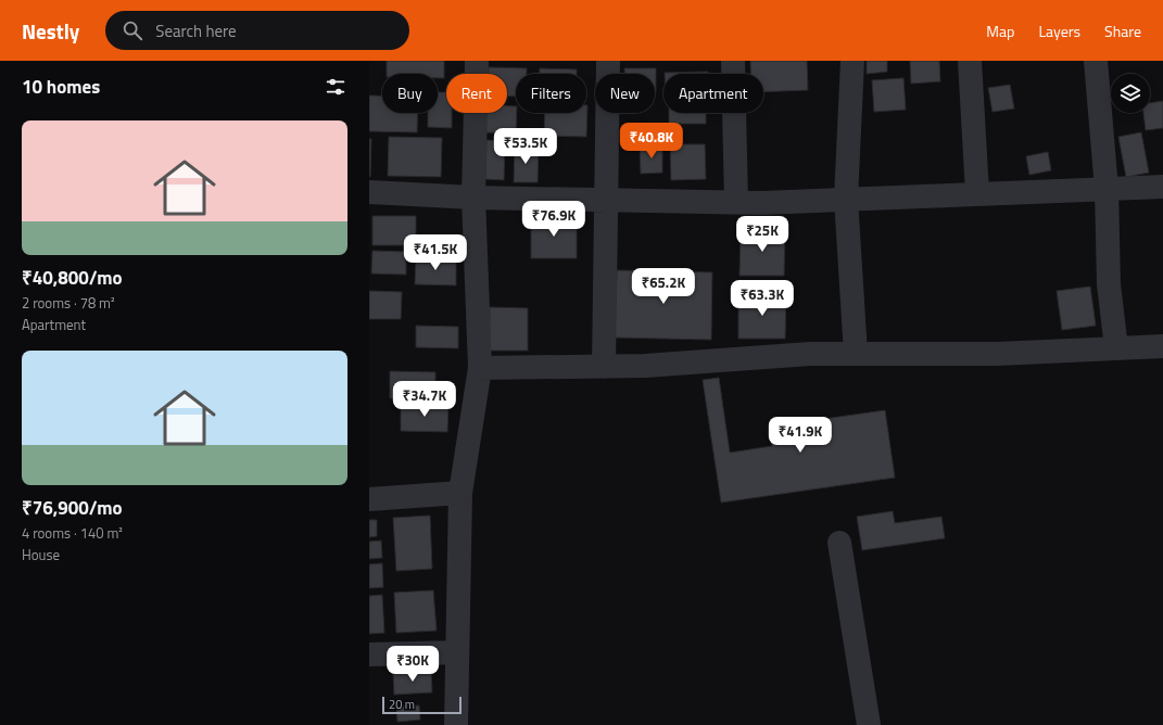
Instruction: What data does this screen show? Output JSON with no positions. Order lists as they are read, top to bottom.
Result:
{
  "scale_bar": "20 m",
  "page": {
    "header": "Nestly",
    "search": "Search here",
    "nav": ["Map", "Layers", "Share"],
    "heading": "10 homes",
    "chip": [
      "Buy",
      "Rent",
      "Filters",
      "New",
      "Apartment"
    ],
    "list": [
      {
        "name": "₹40,800/mo",
        "note": "2 rooms · 78 m² · Apartment"
      },
      {
        "name": "₹76,900/mo",
        "note": "4 rooms · 140 m² · House"
      }
    ],
    "price": [
      "₹40.8K",
      "₹53.5K",
      "₹76.9K",
      "₹25K",
      "₹41.5K",
      "₹65.2K",
      "₹63.3K",
      "₹34.7K",
      "₹41.9K",
      "₹30K"
    ],
    "scale": "20 m"
  }
}
